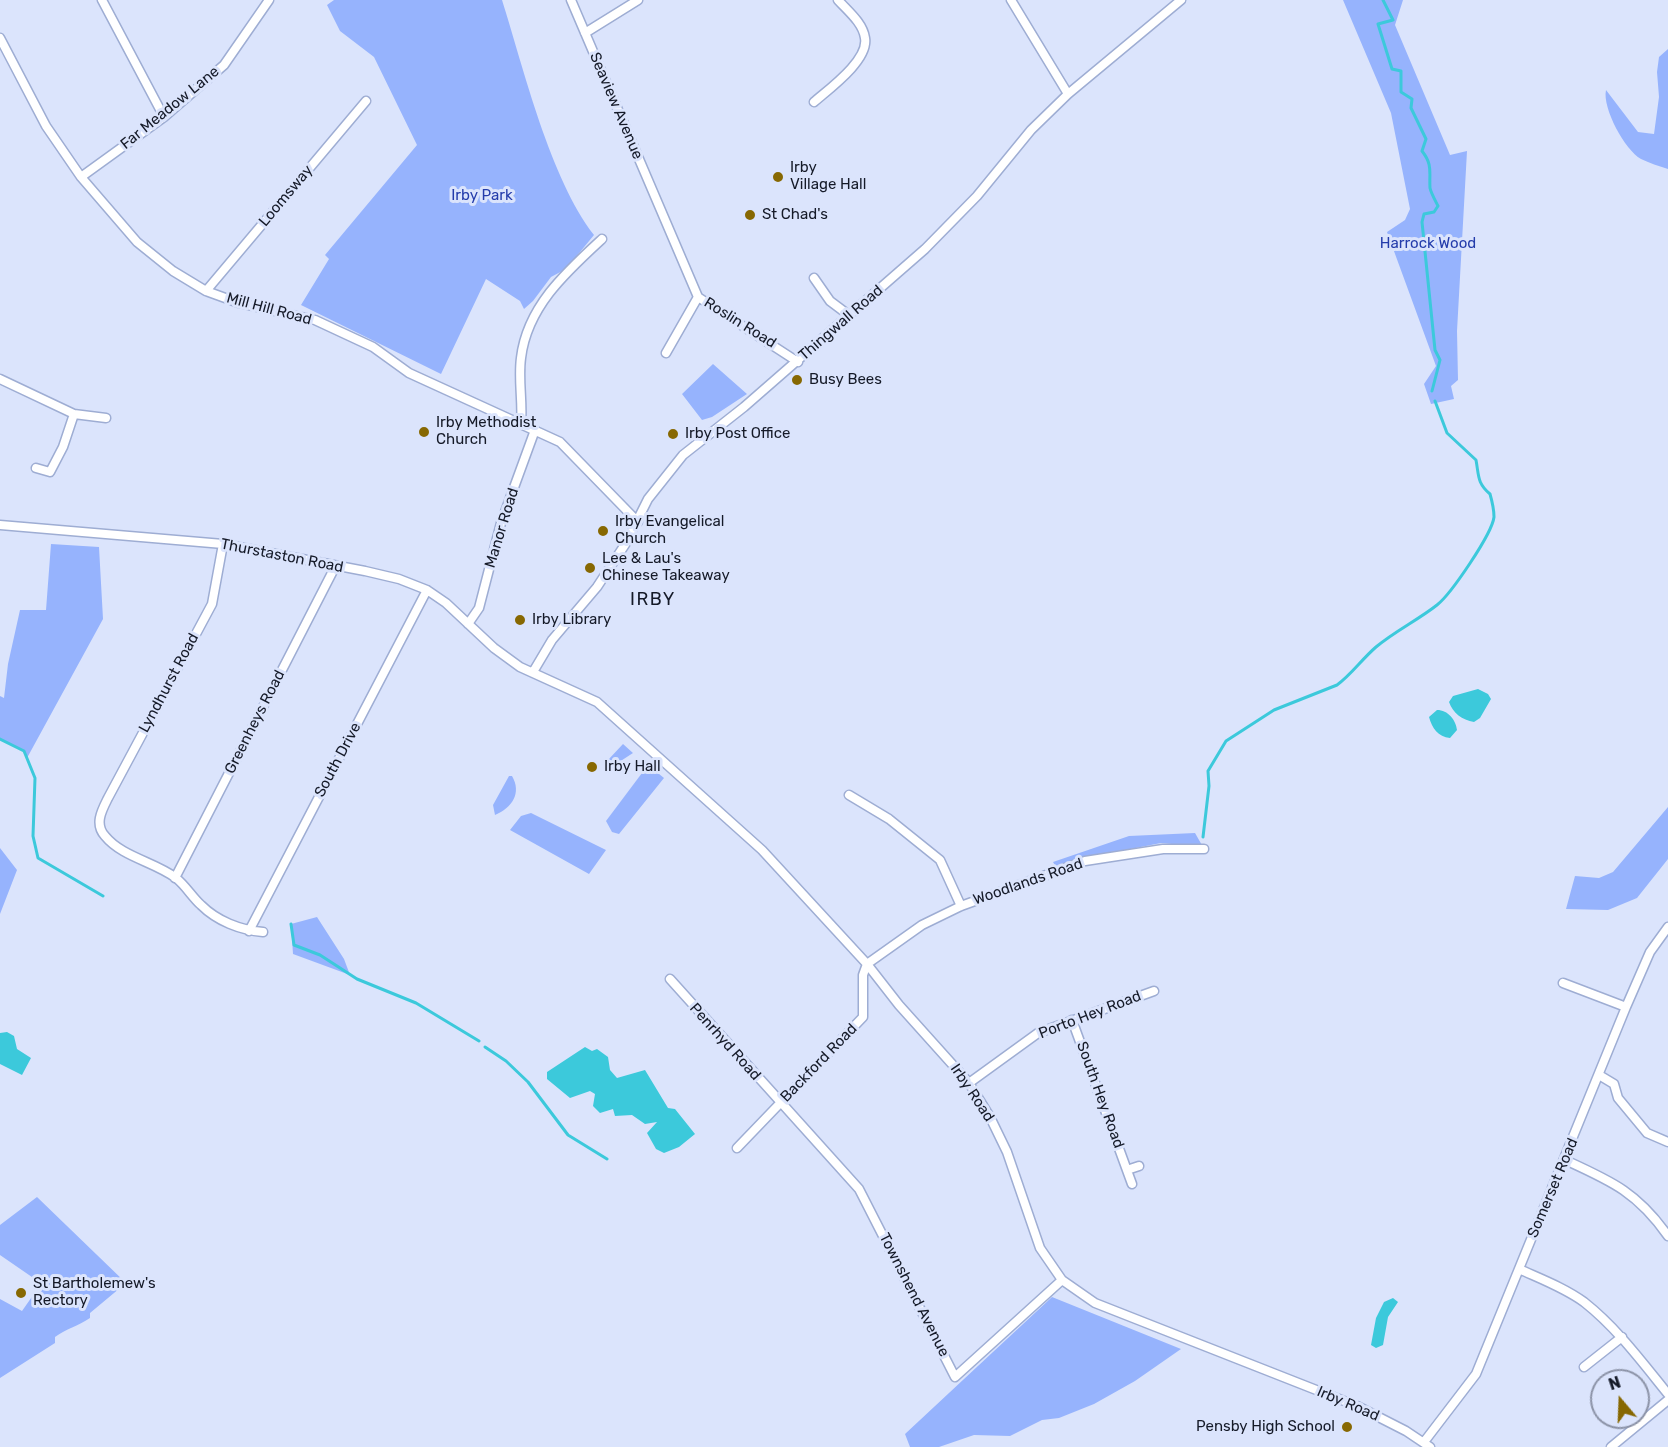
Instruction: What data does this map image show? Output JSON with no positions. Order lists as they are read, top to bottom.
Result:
{
  "streets": {
    "street": [
      "Seaview Avenue",
      "Far Meadow Lane",
      "Loomsway",
      "Mill Hill Road",
      "Roslin Road",
      "Thingwall Road",
      "Manor Road",
      "Thurstaston Road",
      "Lyndhurst Road",
      "Greenheys Road",
      "South Drive",
      "Woodlands Road",
      "Porto Hey Road",
      "Penrhyd Road",
      "Backford Road",
      "Irby Road",
      "South Hey Road",
      "Somerset Road",
      "Townshend Avenue"
    ]
  },
  "crossings": [
    ["Seaview Avenue", "Roslin Road"],
    ["Far Meadow Lane", "Mill Hill Road"],
    ["Loomsway", "Mill Hill Road"],
    ["Mill Hill Road", "Thingwall Road"],
    ["Mill Hill Road", "Manor Road"],
    ["Roslin Road", "Thingwall Road"],
    ["Thingwall Road", "Thurstaston Road"],
    ["Thingwall Road", "Irby Road"],
    ["Manor Road", "Thurstaston Road"],
    ["Thurstaston Road", "Lyndhurst Road"],
    ["Thurstaston Road", "Greenheys Road"],
    ["Thurstaston Road", "South Drive"],
    ["Thurstaston Road", "Irby Road"],
    ["Lyndhurst Road", "Greenheys Road"],
    ["Woodlands Road", "Backford Road"],
    ["Woodlands Road", "Irby Road"],
    ["Porto Hey Road", "Irby Road"],
    ["Porto Hey Road", "South Hey Road"],
    ["Penrhyd Road", "Backford Road"],
    ["Penrhyd Road", "Townshend Avenue"],
    ["Backford Road", "Irby Road"],
    ["Backford Road", "Townshend Avenue"],
    ["Irby Road", "Somerset Road"],
    ["Irby Road", "Townshend Avenue"]
  ],
  "districts": ["IRBY"],
  "parks": ["Irby Park", "Harrock Wood"],
  "places": [
    "Irby Village Hall",
    "St Chad's",
    "Busy Bees",
    "Irby Methodist Church",
    "Irby Post Office",
    "Irby Evangelical Church",
    "Lee & Lau's Chinese Takeaway",
    "Irby Library",
    "Irby Hall",
    "St Bartholemew's Rectory",
    "Pensby High School"
  ],
  "north": "top"
}
